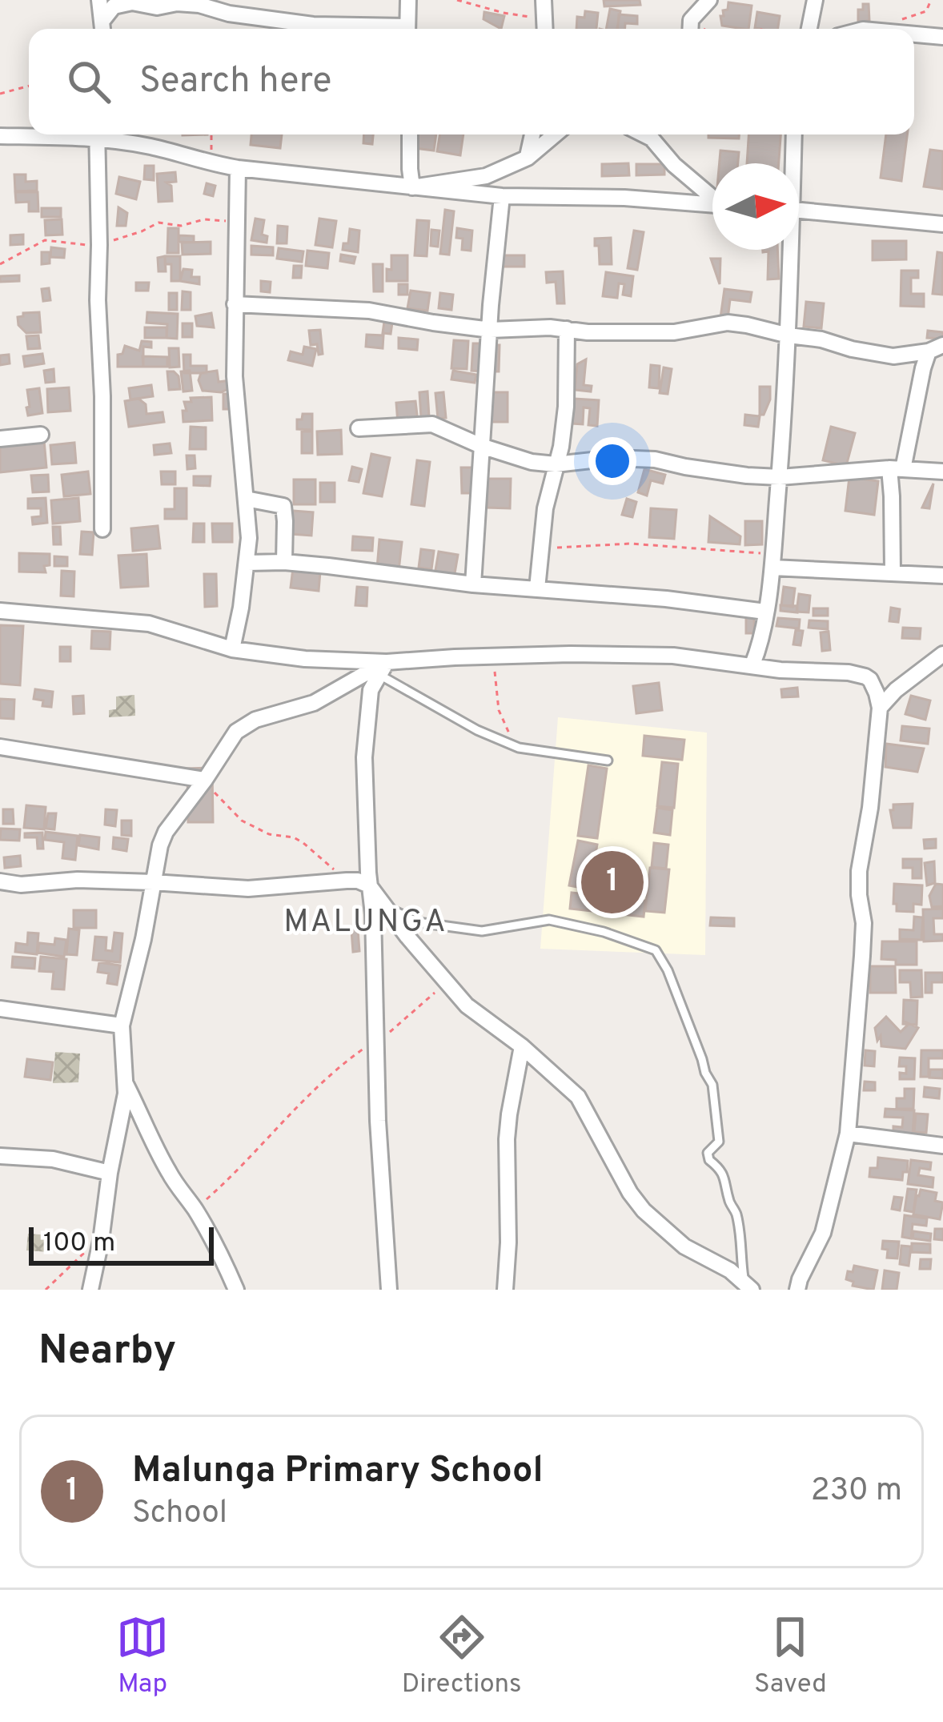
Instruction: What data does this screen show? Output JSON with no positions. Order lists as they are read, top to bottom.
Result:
{
  "districts": ["MALUNGA"],
  "scale_bar": "100 m",
  "north": "right",
  "page": {
    "search": "Search here",
    "pins": "1",
    "scale": "100 m",
    "heading": "Nearby",
    "list": [
      {
        "mark": "1",
        "name": "Malunga Primary School",
        "note": "School",
        "value": "230 m"
      }
    ],
    "nav": ["Map", "Directions", "Saved"]
  }
}
